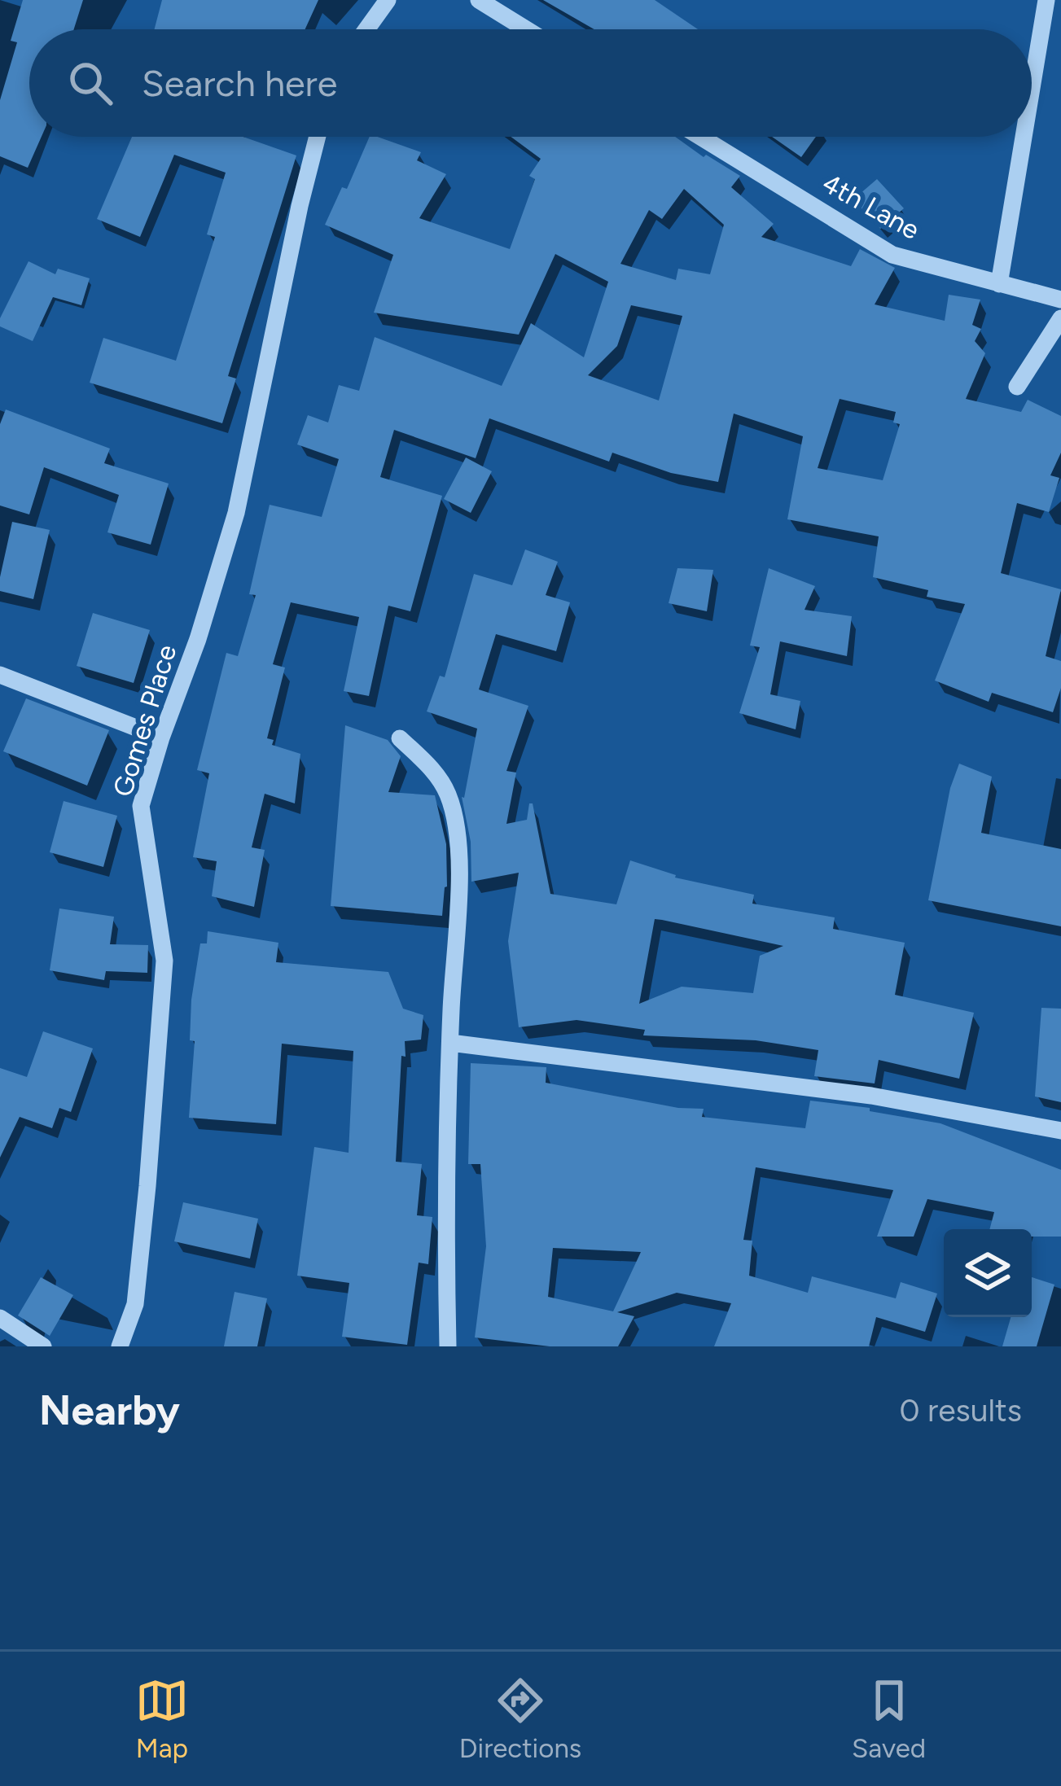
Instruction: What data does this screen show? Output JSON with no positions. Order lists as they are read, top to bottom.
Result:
{
  "streets": {
    "street": ["4th Lane", "Gomes Place"]
  },
  "page": {
    "search": "Search here",
    "heading": ["Nearby", "0 results"],
    "nav": ["Map", "Directions", "Saved"]
  }
}
